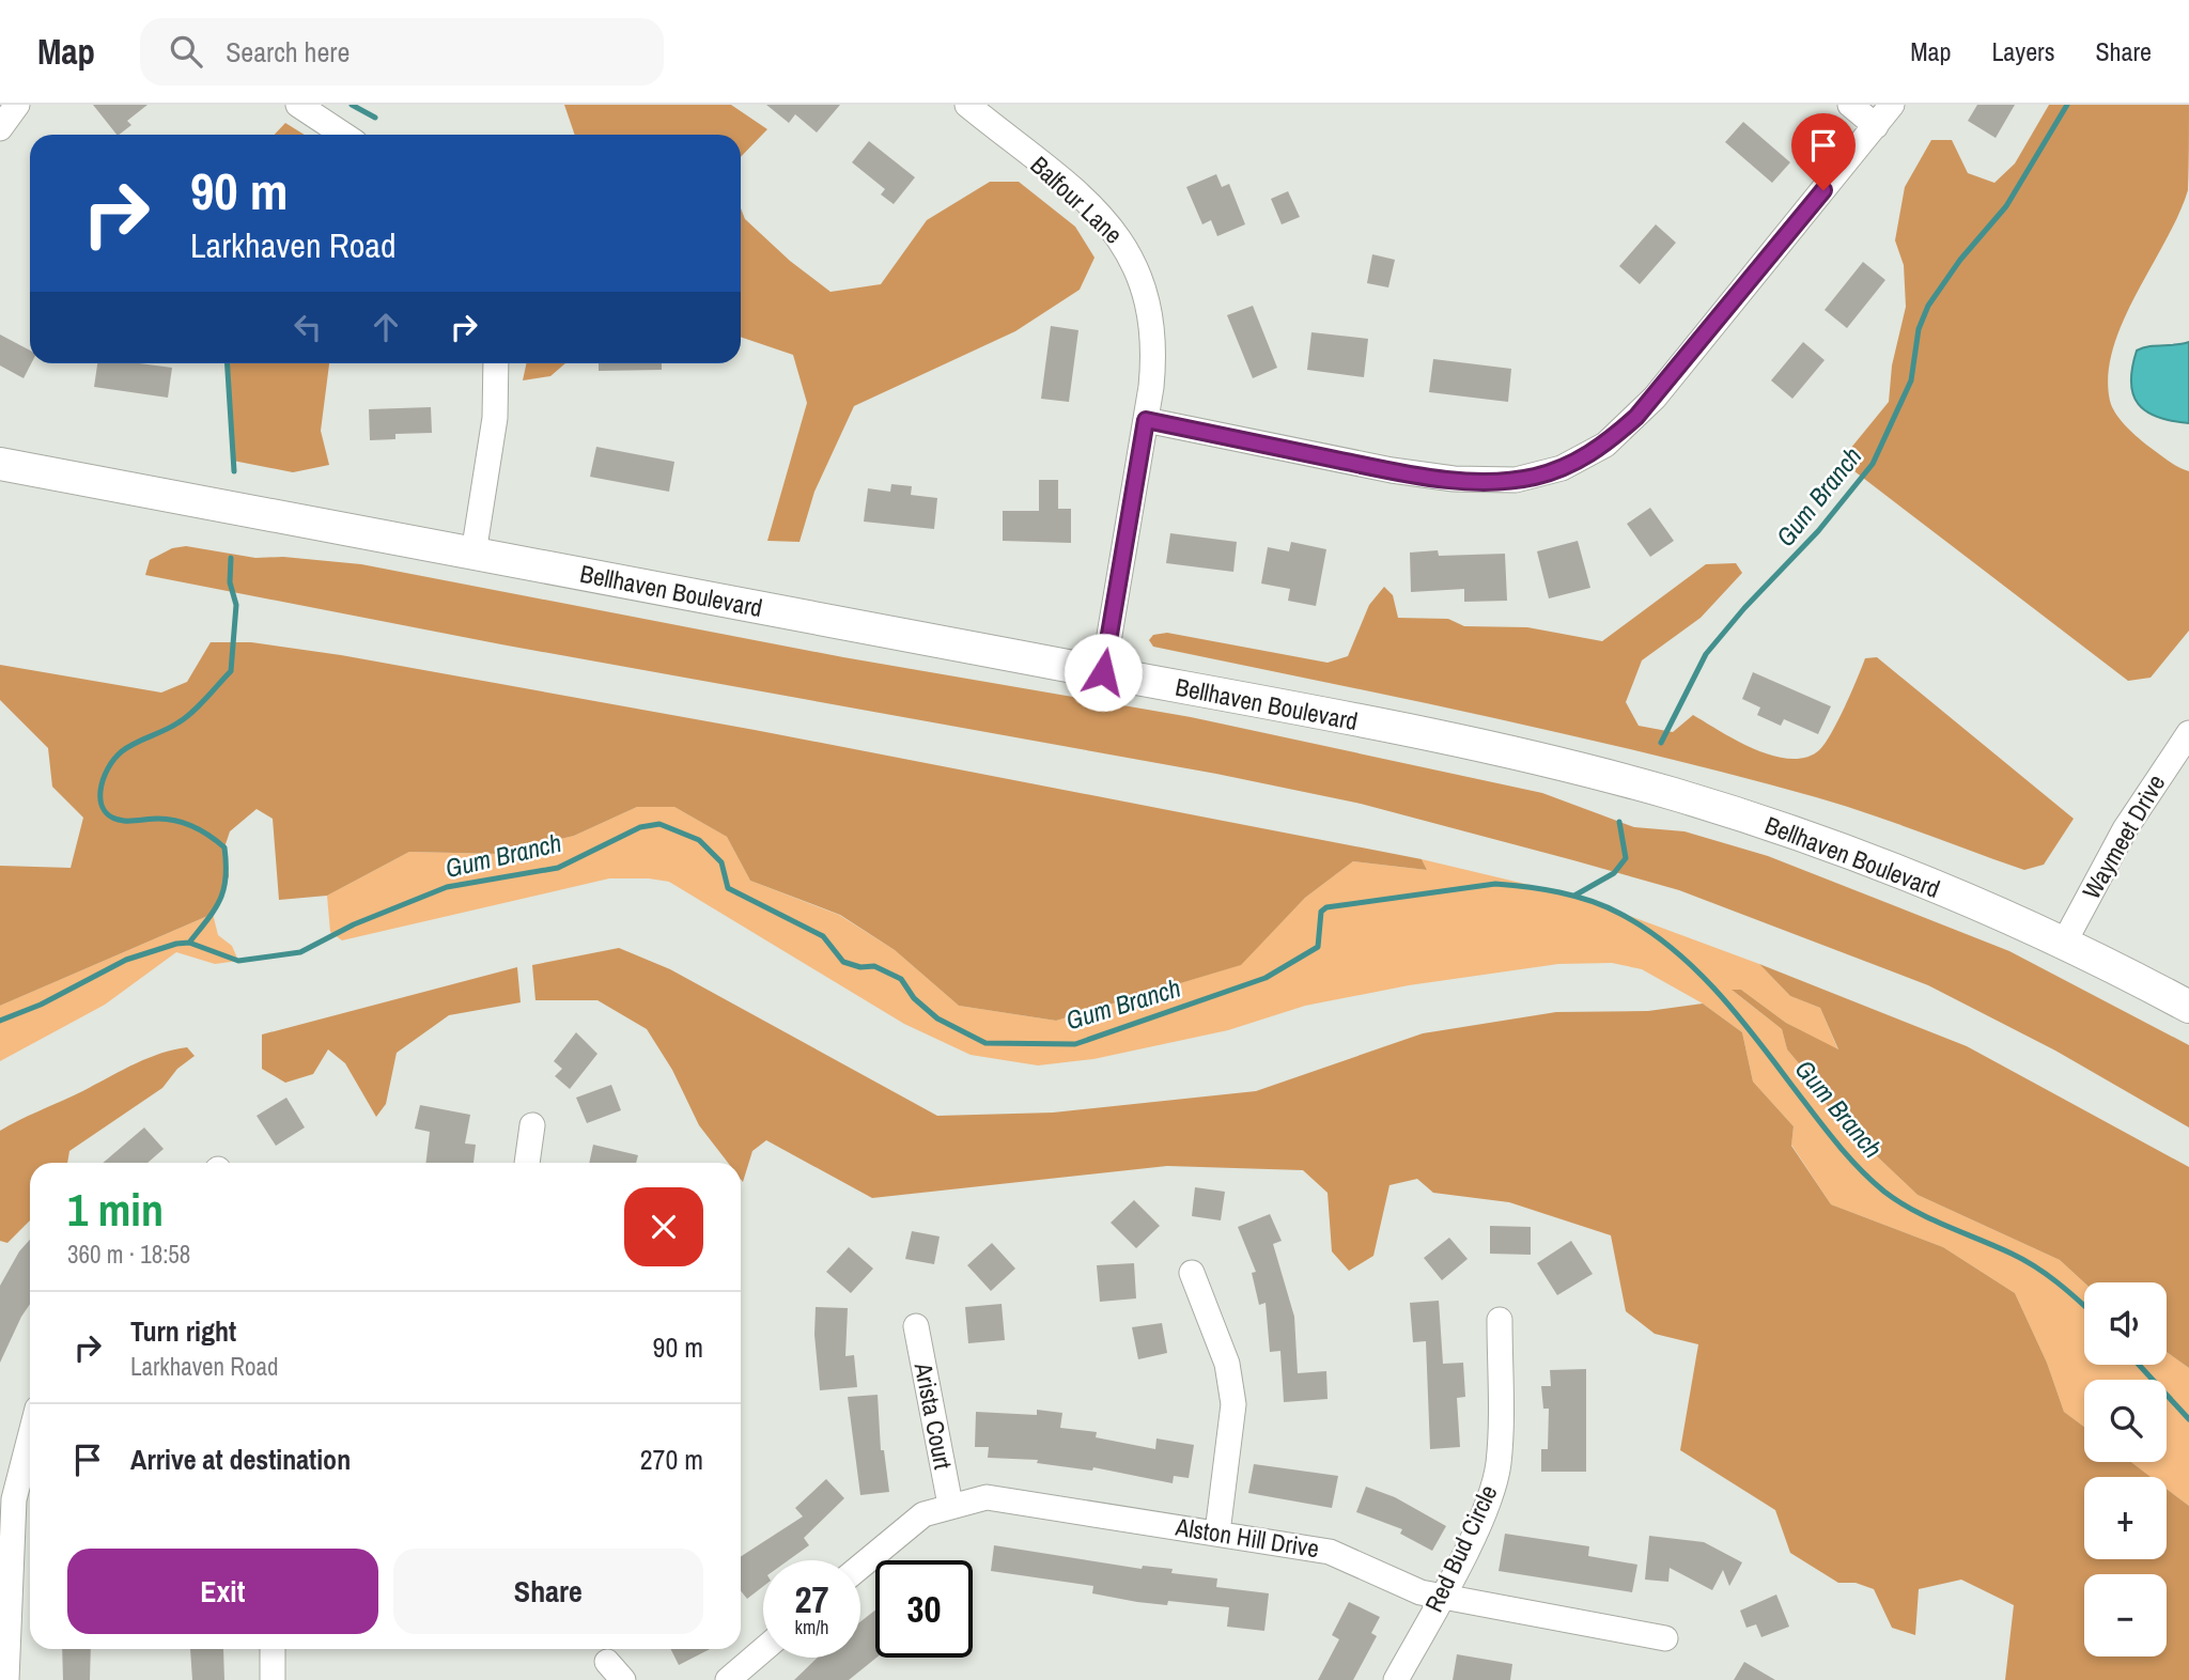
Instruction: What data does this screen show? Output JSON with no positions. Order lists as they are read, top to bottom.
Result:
{
  "streets": {
    "main road": ["Bellhaven Boulevard"],
    "street": [
      "Balfour Lane",
      "Waymeet Drive",
      "Arista Court",
      "Alston Hill Drive",
      "Red Bud Circle"
    ]
  },
  "crossings": [
    ["Balfour Lane", "Bellhaven Boulevard"],
    ["Bellhaven Boulevard", "Waymeet Drive"],
    ["Arista Court", "Alston Hill Drive"],
    ["Alston Hill Drive", "Red Bud Circle"]
  ],
  "water": ["Gum Branch"],
  "page": {
    "header": "Map",
    "search": "Search here",
    "nav": ["Map", "Layers", "Share"],
    "turn": ["90 m", "Larkhaven Road"],
    "heading": ["1 min", "360 m · 18:58"],
    "map_buttons": ["+", "−"],
    "list": [
      {
        "name": "Turn right",
        "note": "Larkhaven Road",
        "value": "90 m"
      },
      {
        "name": "Arrive at destination",
        "value": "270 m"
      }
    ],
    "buttons": ["Exit", "Share"],
    "speed": "27 km/h",
    "limit": "30"
  }
}
